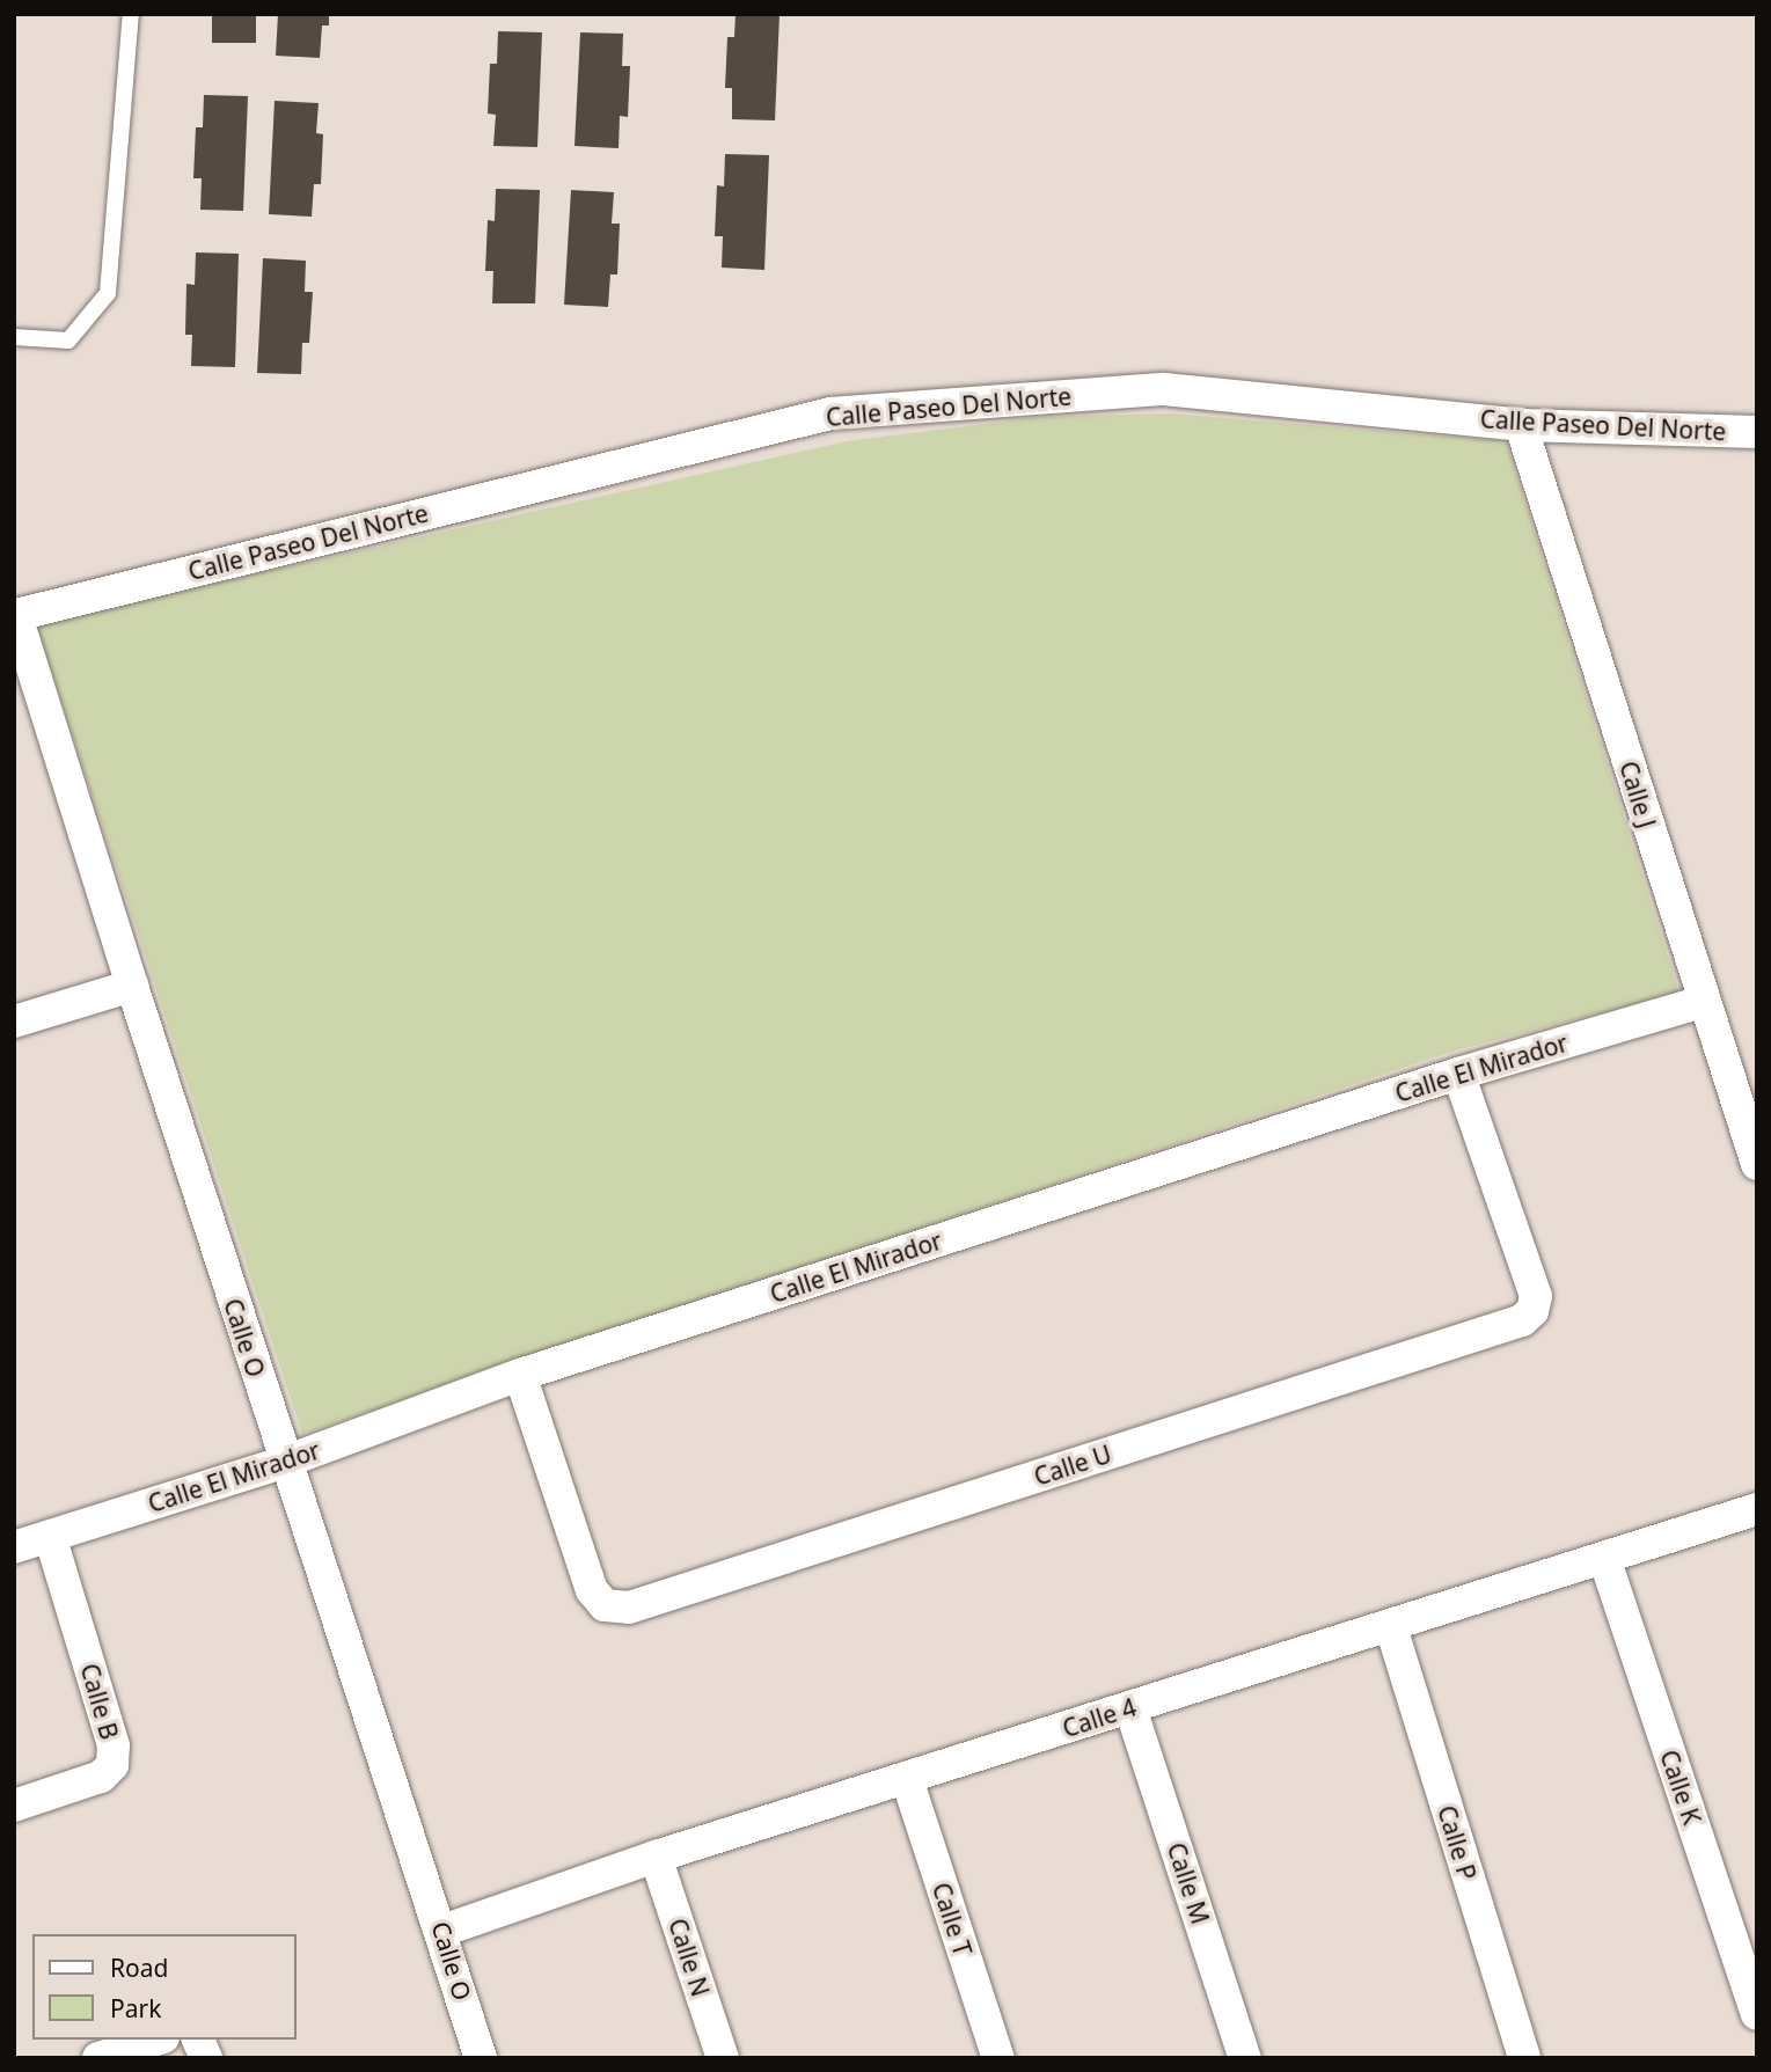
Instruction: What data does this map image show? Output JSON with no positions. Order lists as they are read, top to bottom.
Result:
{
  "streets": {
    "street": [
      "Calle Paseo Del Norte",
      "Calle J",
      "Calle El Mirador",
      "Calle O",
      "Calle U",
      "Calle B",
      "Calle 4",
      "Calle K",
      "Calle P",
      "Calle M",
      "Calle T",
      "Calle N"
    ]
  },
  "crossings": [
    ["Calle Paseo Del Norte", "Calle J"],
    ["Calle Paseo Del Norte", "Calle O"],
    ["Calle J", "Calle El Mirador"],
    ["Calle El Mirador", "Calle O"],
    ["Calle El Mirador", "Calle U"],
    ["Calle El Mirador", "Calle B"],
    ["Calle O", "Calle 4"],
    ["Calle 4", "Calle K"],
    ["Calle 4", "Calle P"],
    ["Calle 4", "Calle M"],
    ["Calle 4", "Calle T"],
    ["Calle 4", "Calle N"]
  ],
  "legend": ["Road", "Park"]
}
